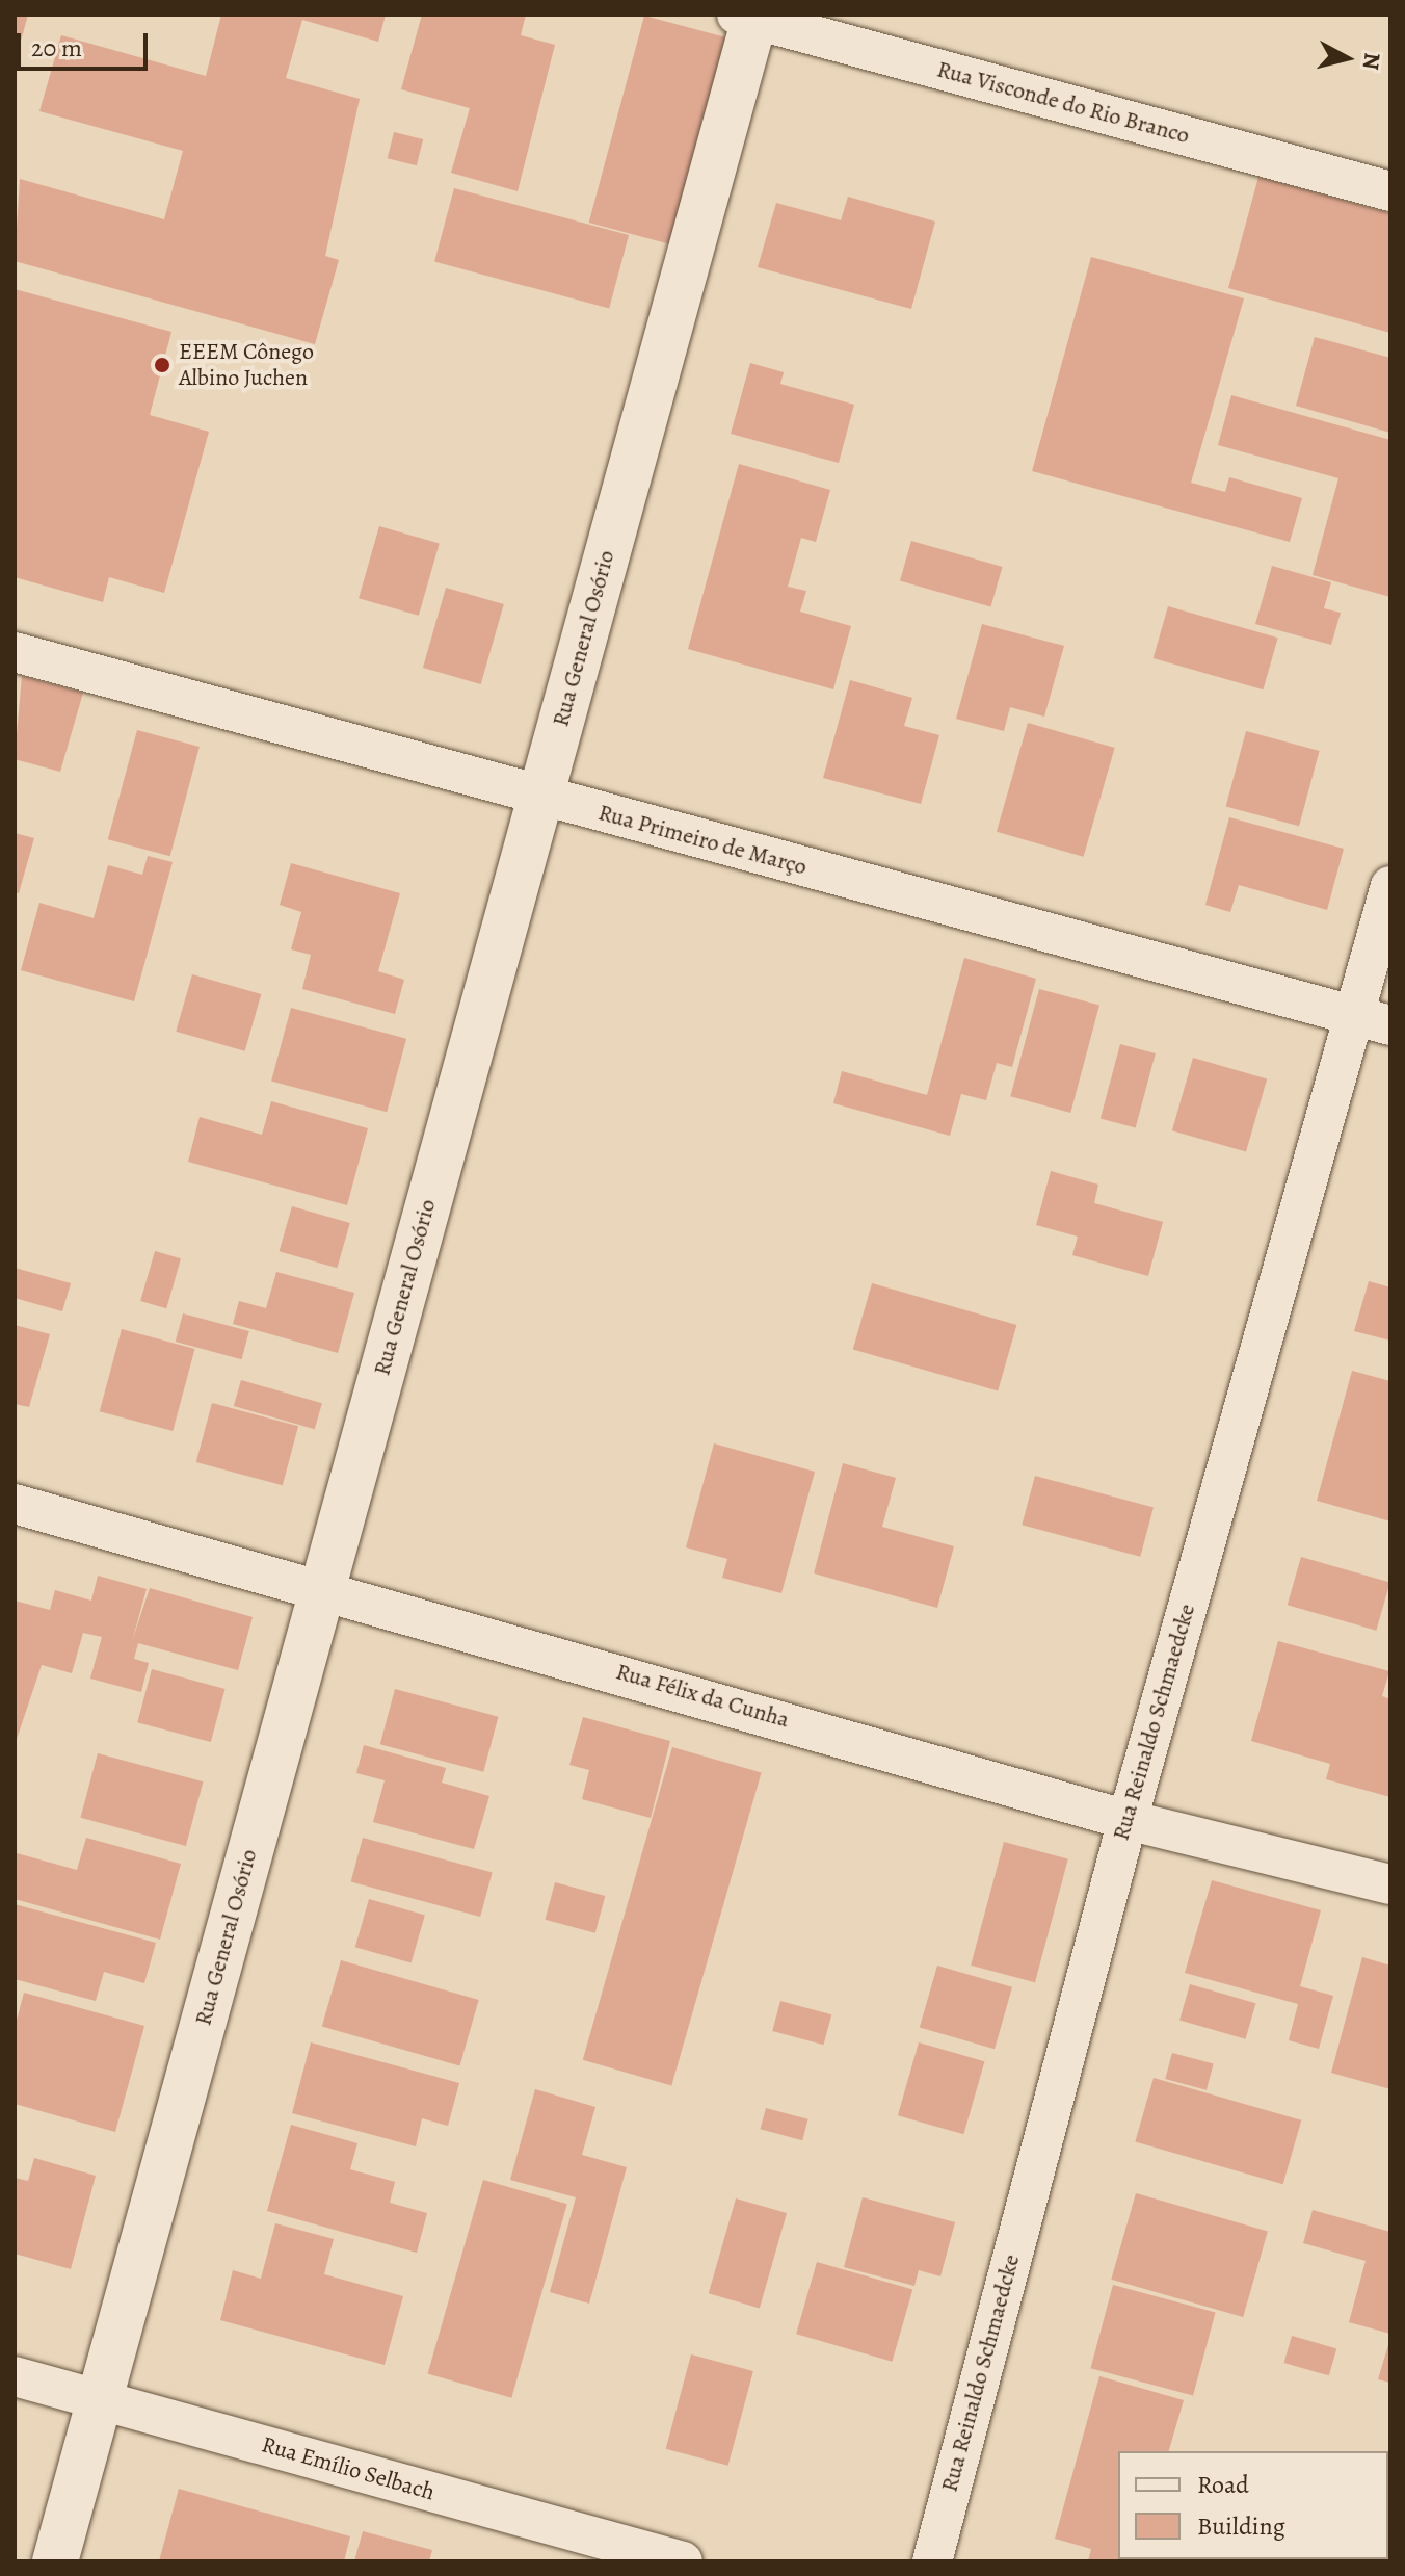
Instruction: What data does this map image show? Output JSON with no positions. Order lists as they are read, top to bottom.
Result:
{
  "streets": {
    "street": [
      "Rua Visconde do Rio Branco",
      "Rua General Osório",
      "Rua Primeiro de Março",
      "Rua Félix da Cunha",
      "Rua Reinaldo Schmaedcke",
      "Rua Emílio Selbach"
    ]
  },
  "crossings": [
    ["Rua Visconde do Rio Branco", "Rua General Osório"],
    ["Rua General Osório", "Rua Primeiro de Março"],
    ["Rua General Osório", "Rua Félix da Cunha"],
    ["Rua General Osório", "Rua Emílio Selbach"],
    ["Rua Primeiro de Março", "Rua Reinaldo Schmaedcke"],
    ["Rua Félix da Cunha", "Rua Reinaldo Schmaedcke"]
  ],
  "places": ["EEEM Cônego Albino Juchen"],
  "legend": ["Road", "Building"],
  "scale_bar": "20 m",
  "north": "right"
}
